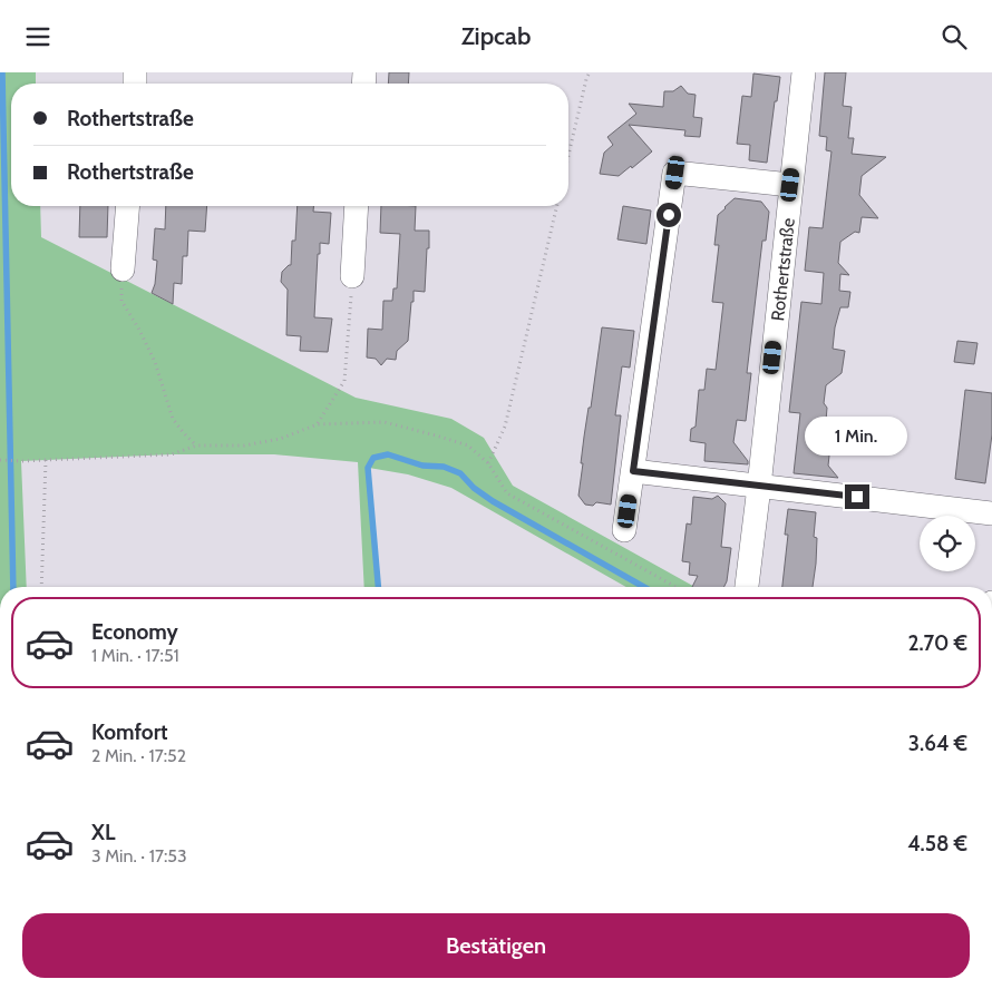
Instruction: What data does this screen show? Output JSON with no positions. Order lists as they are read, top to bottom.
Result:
{
  "streets": {
    "street": ["Rothertstraße"]
  },
  "page": {
    "header": "Zipcab",
    "banner": ["Rothertstraße", "Rothertstraße"],
    "bubble": "1 Min.",
    "list": [
      {
        "name": "Economy",
        "note": "1 Min. · 17:51",
        "value": "2.70 €"
      },
      {
        "name": "Komfort",
        "note": "2 Min. · 17:52",
        "value": "3.64 €"
      },
      {
        "name": "XL",
        "note": "3 Min. · 17:53",
        "value": "4.58 €"
      }
    ],
    "buttons": "Bestätigen"
  }
}
